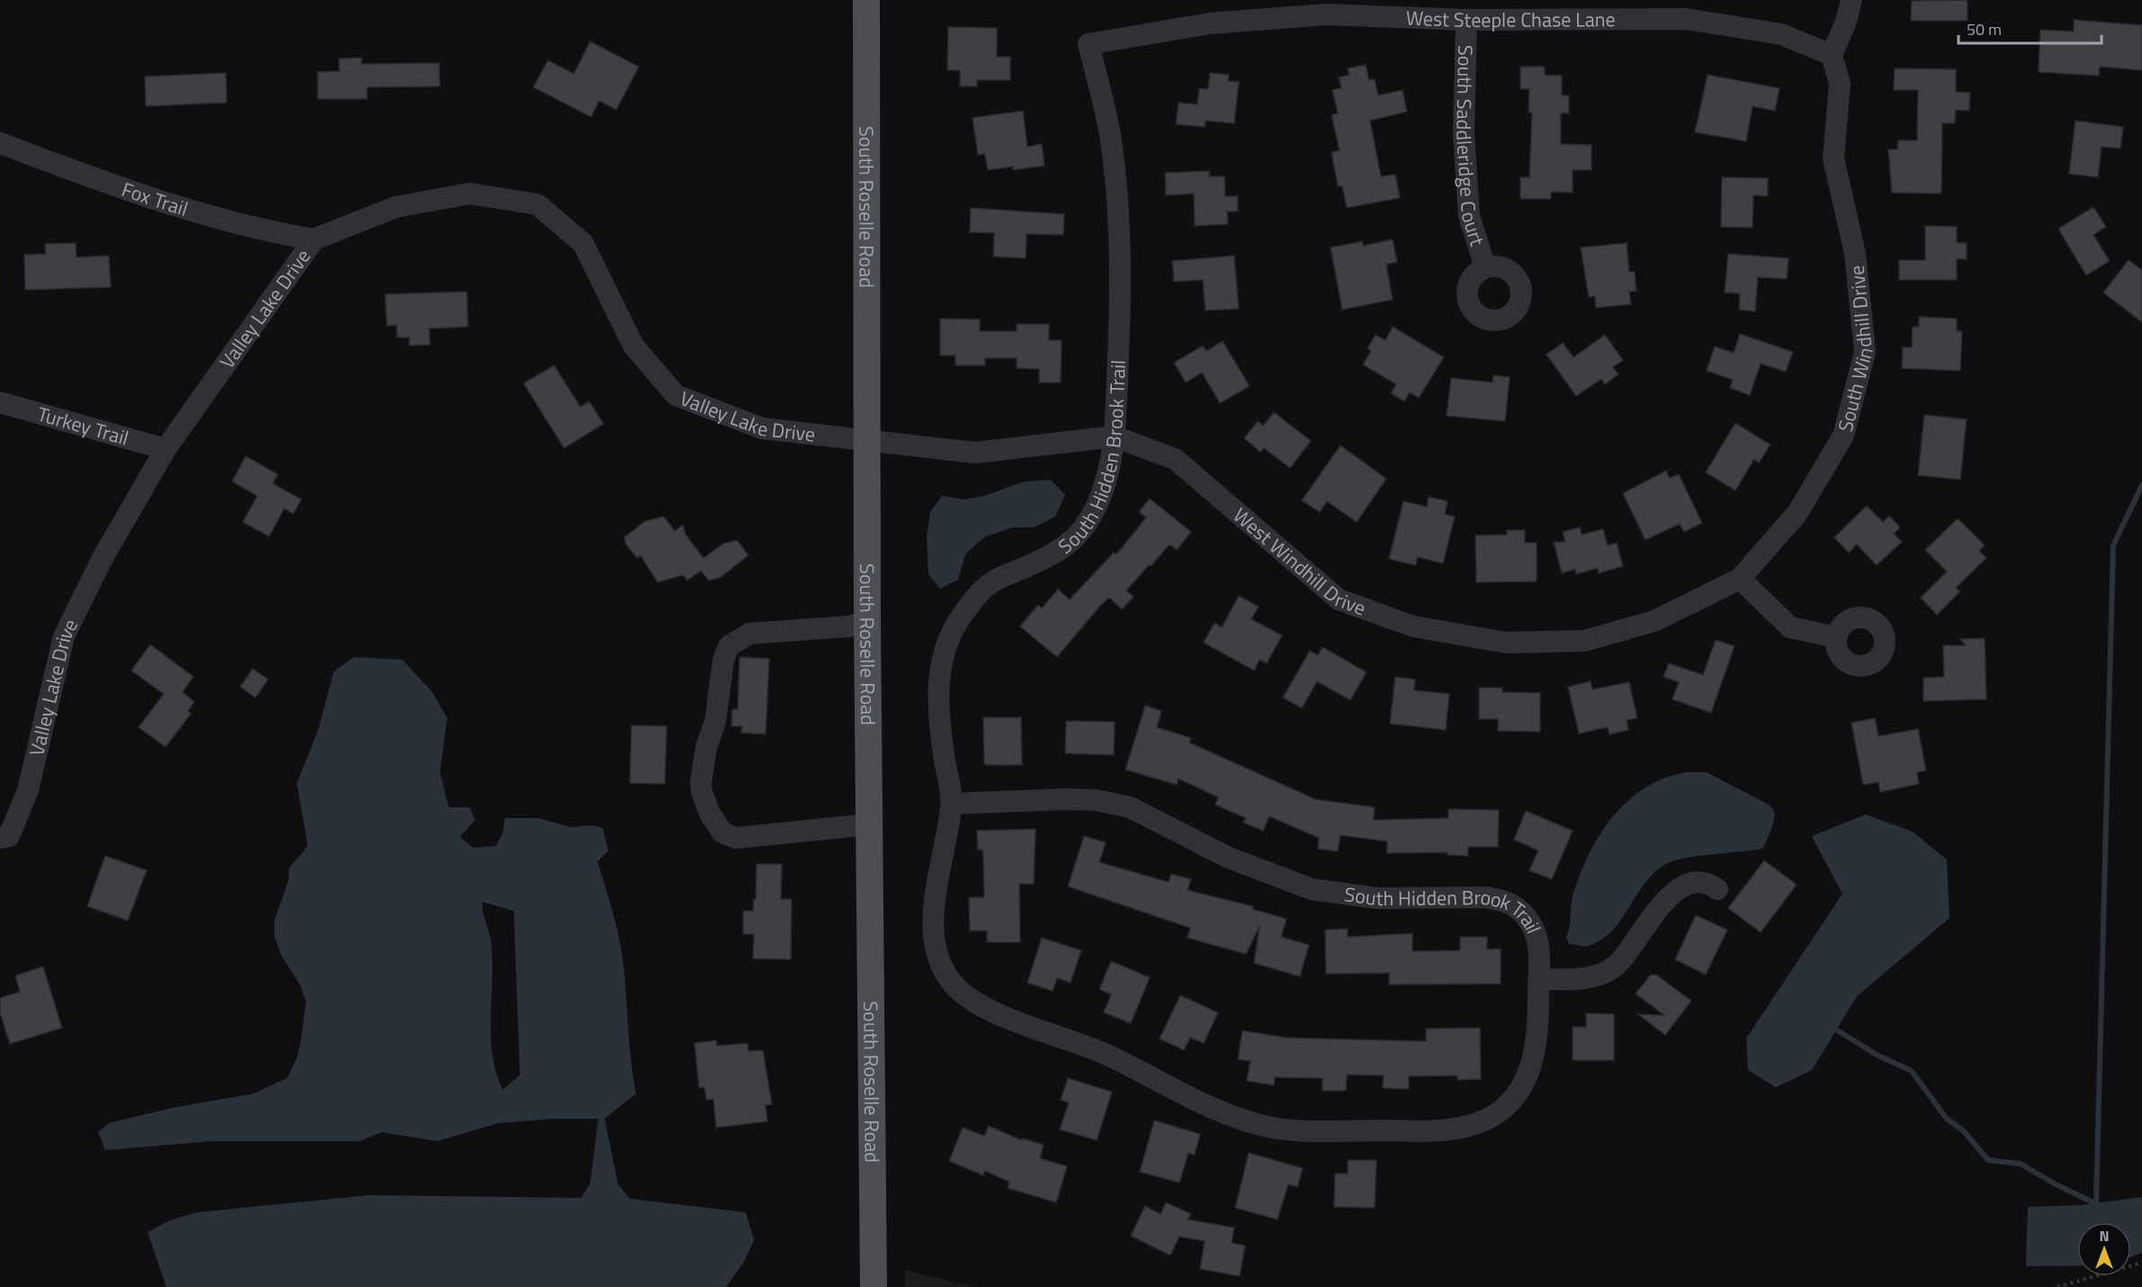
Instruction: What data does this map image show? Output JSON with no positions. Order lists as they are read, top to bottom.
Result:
{
  "streets": {
    "main road": ["South Roselle Road"],
    "street": [
      "West Steeple Chase Lane",
      "South Saddleridge Court",
      "Fox Trail",
      "Valley Lake Drive",
      "South Windhill Drive",
      "Turkey Trail",
      "South Hidden Brook Trail",
      "West Windhill Drive"
    ]
  },
  "crossings": [
    ["West Steeple Chase Lane", "South Saddleridge Court"],
    ["West Steeple Chase Lane", "South Windhill Drive"],
    ["West Steeple Chase Lane", "South Hidden Brook Trail"],
    ["Fox Trail", "Valley Lake Drive"],
    ["South Roselle Road", "Valley Lake Drive"],
    ["South Roselle Road", "West Windhill Drive"],
    ["Valley Lake Drive", "Turkey Trail"],
    ["Valley Lake Drive", "West Windhill Drive"],
    ["South Windhill Drive", "West Windhill Drive"],
    ["South Hidden Brook Trail", "West Windhill Drive"]
  ],
  "scale_bar": "50 m",
  "north": "top"
}
